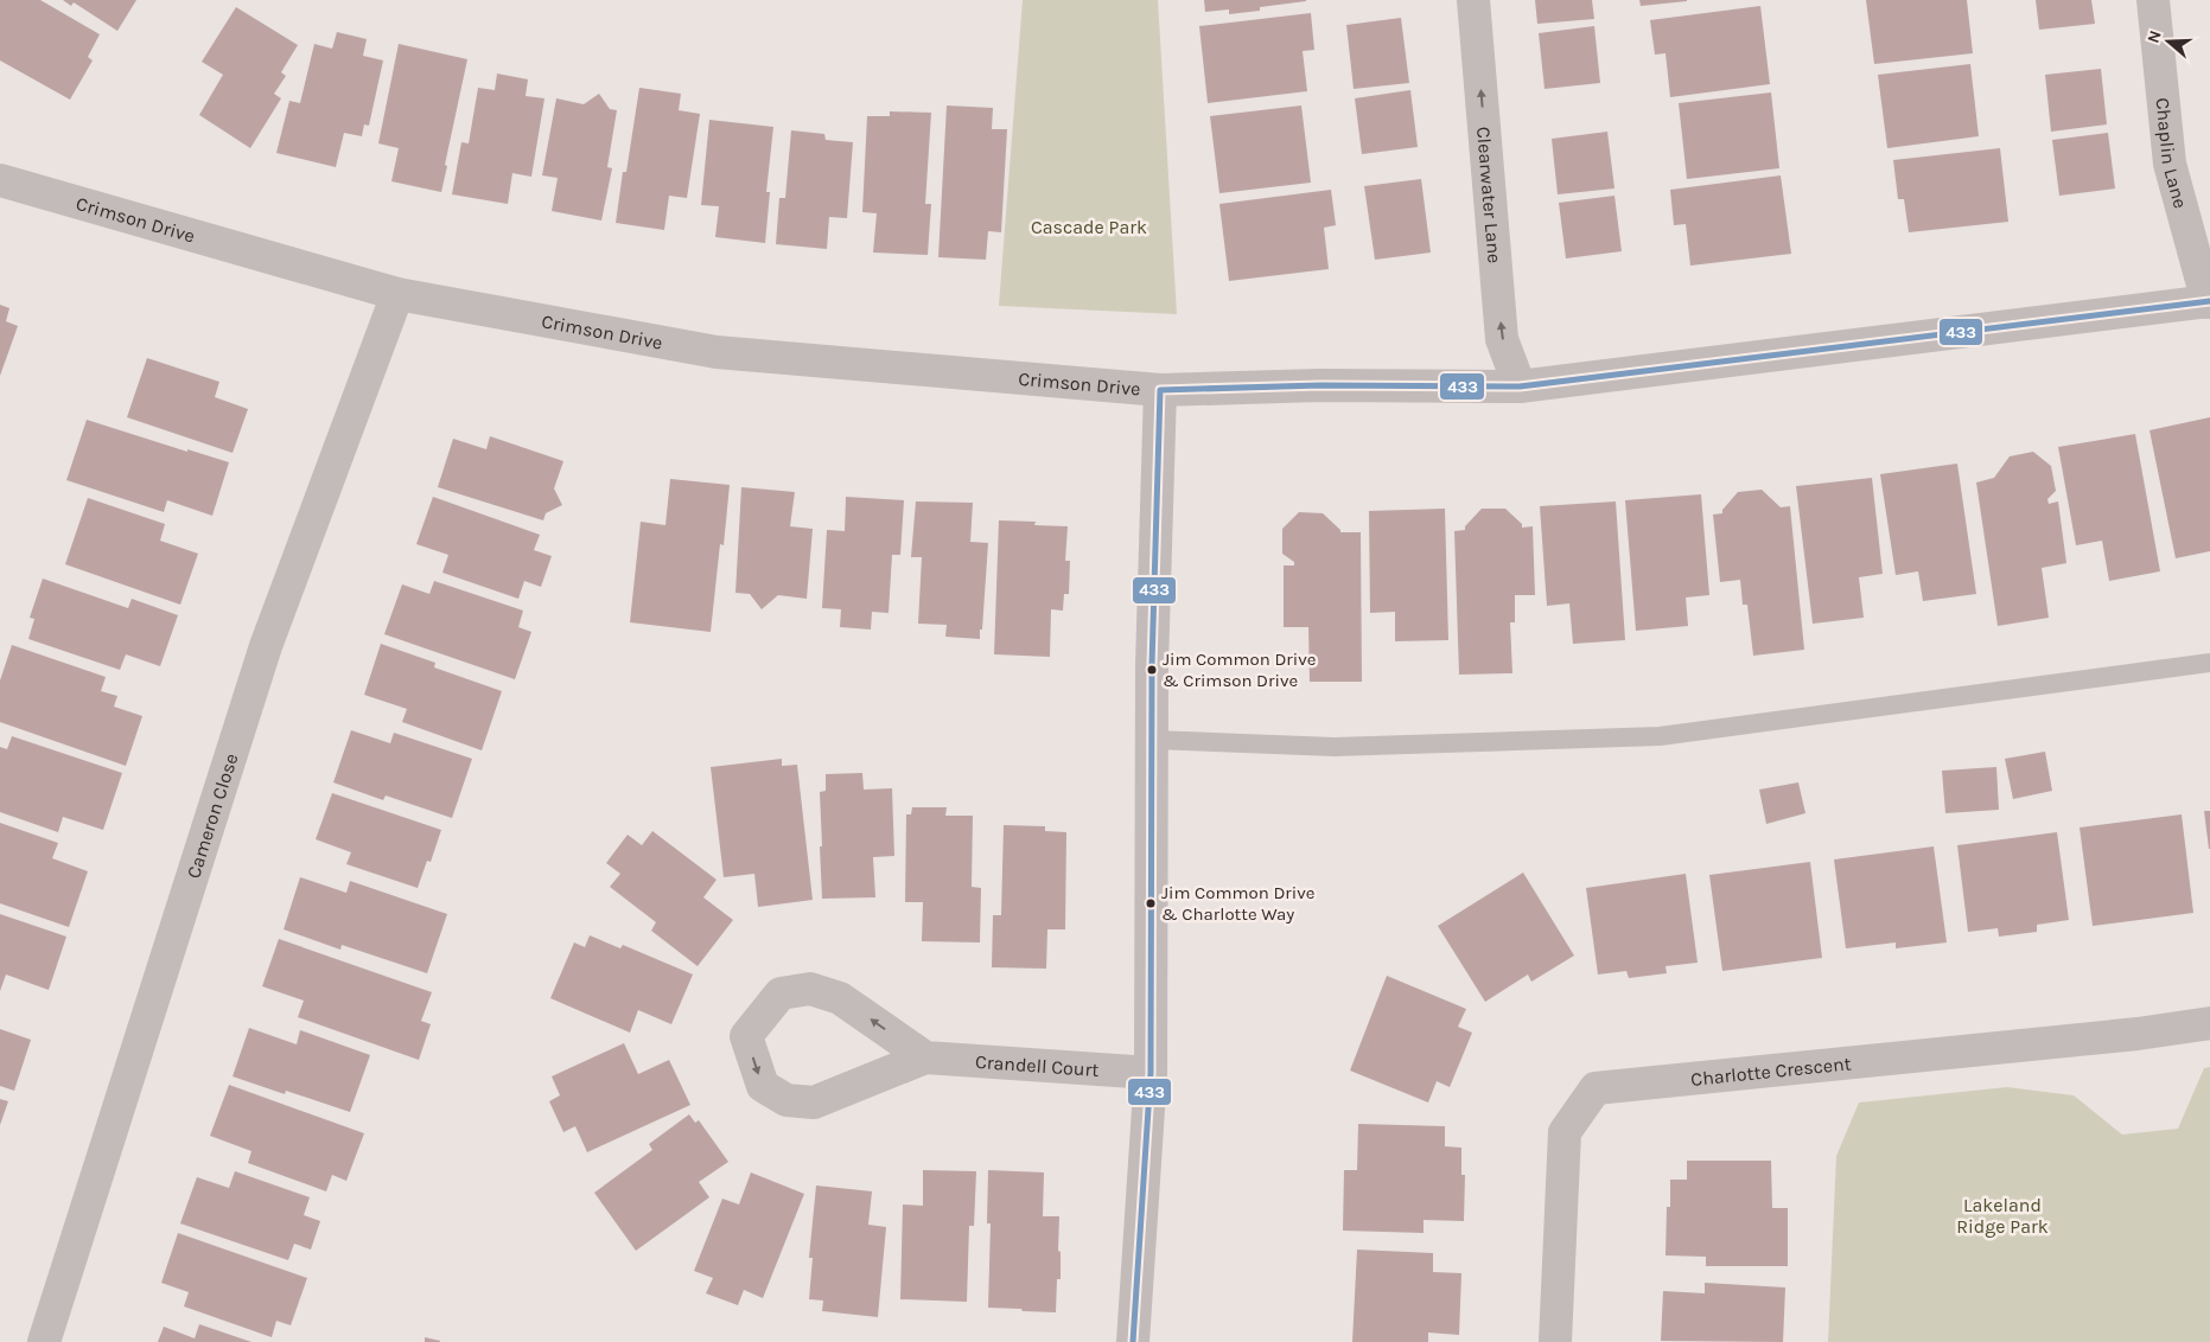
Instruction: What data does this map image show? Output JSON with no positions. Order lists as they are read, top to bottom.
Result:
{
  "streets": {
    "street": [
      "Chaplin Lane",
      "Clearwater Lane",
      "Crimson Drive",
      "Cameron Close",
      "Crandell Court",
      "Charlotte Crescent"
    ]
  },
  "crossings": [
    ["Chaplin Lane", "Crimson Drive"],
    ["Clearwater Lane", "Crimson Drive"],
    ["Crimson Drive", "Cameron Close"]
  ],
  "one_way": ["Clearwater Lane"],
  "parks": ["Cascade Park", "Lakeland Ridge Park"],
  "places": ["Jim Common Drive & Crimson Drive", "Jim Common Drive & Charlotte Way"],
  "lines": ["transit line 433"],
  "north": "left"
}
